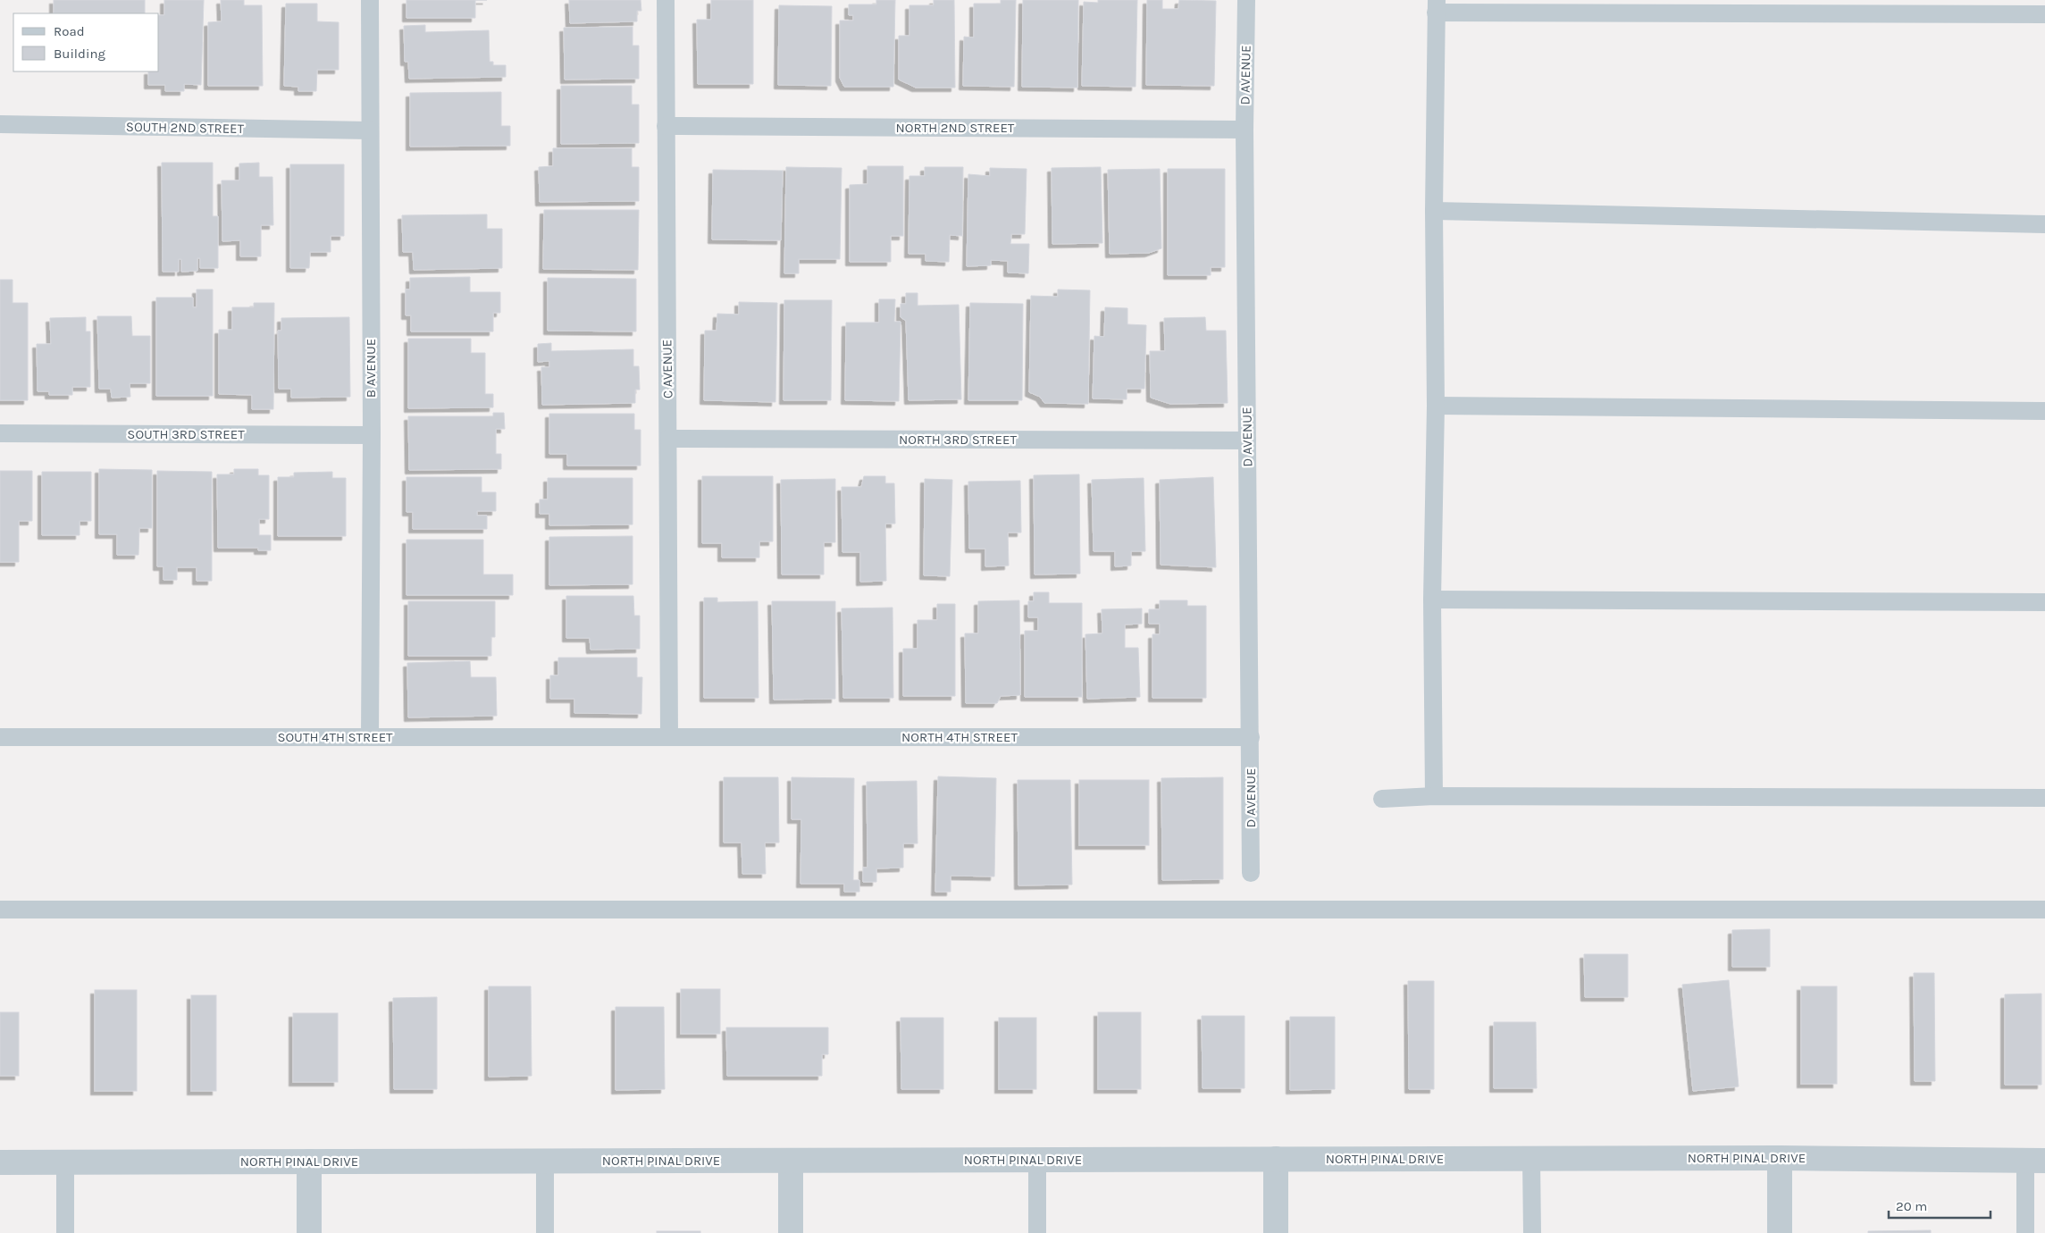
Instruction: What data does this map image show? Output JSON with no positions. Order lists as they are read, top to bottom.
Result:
{
  "streets": {
    "street": ["NORTH PINAL DRIVE"],
    "lane": [
      "D AVENUE",
      "SOUTH 2ND STREET",
      "NORTH 2ND STREET",
      "B AVENUE",
      "C AVENUE",
      "SOUTH 3RD STREET",
      "NORTH 3RD STREET",
      "SOUTH 4TH STREET",
      "NORTH 4TH STREET"
    ]
  },
  "crossings": [
    ["D AVENUE", "NORTH 2ND STREET"],
    ["D AVENUE", "NORTH 3RD STREET"],
    ["D AVENUE", "NORTH 4TH STREET"],
    ["SOUTH 2ND STREET", "B AVENUE"],
    ["NORTH 2ND STREET", "C AVENUE"],
    ["B AVENUE", "SOUTH 3RD STREET"],
    ["B AVENUE", "SOUTH 4TH STREET"],
    ["C AVENUE", "NORTH 3RD STREET"],
    ["C AVENUE", "SOUTH 4TH STREET"],
    ["C AVENUE", "NORTH 4TH STREET"],
    ["SOUTH 4TH STREET", "NORTH 4TH STREET"]
  ],
  "legend": ["Road", "Building"],
  "scale_bar": "20 m"
}
